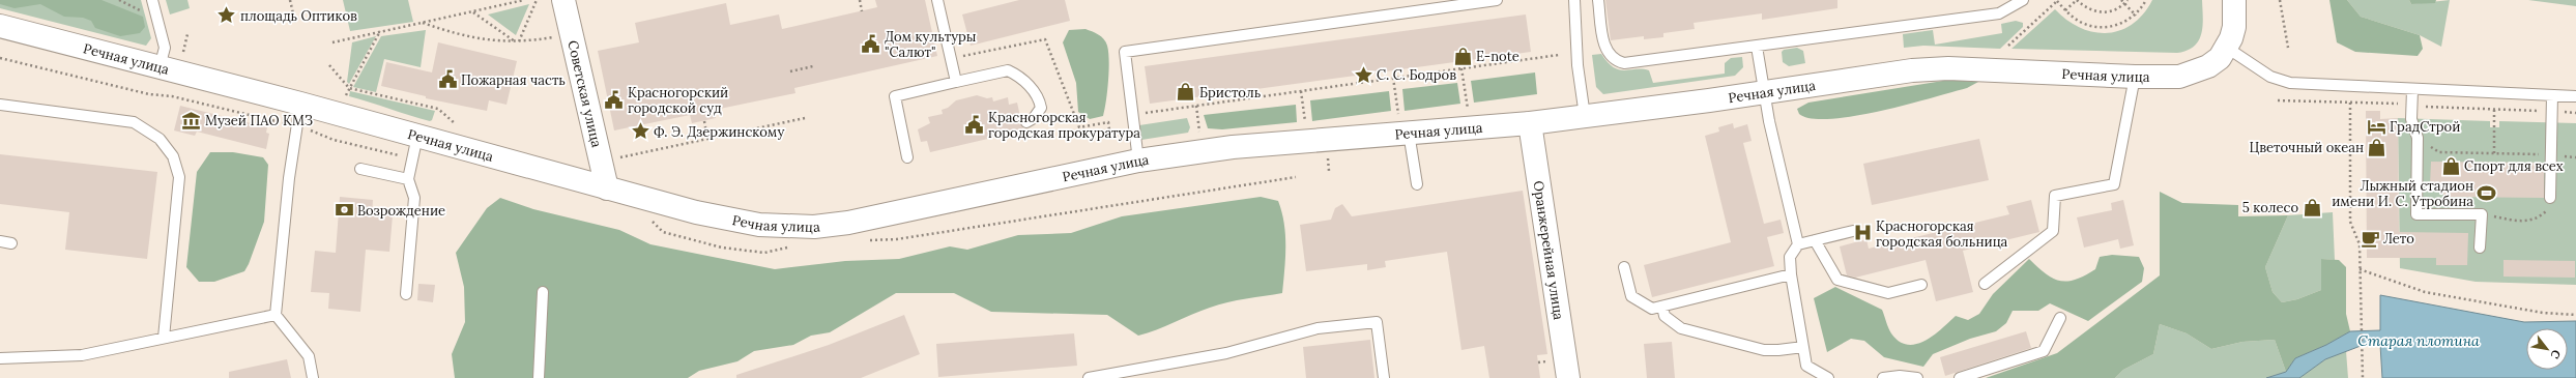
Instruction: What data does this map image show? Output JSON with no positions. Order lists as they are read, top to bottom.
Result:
{
  "streets": {
    "main road": ["Речная улица", "Советская улица", "Оранжерейная улица"]
  },
  "crossings": [
    ["Речная улица", "Советская улица"],
    ["Речная улица", "Оранжерейная улица"]
  ],
  "water": ["Старая плотина"],
  "places": {
    "place": ["площадь Оптиков", "С. С. Бодров", "Ф. Э. Дзержинскому"],
    "public building": [
      "Дом культуры \"Салют\"",
      "Пожарная часть",
      "Красногорский городской суд",
      "Красногорская городская прокуратура"
    ],
    "shop": [
      "E-note",
      "Бристоль",
      "Цветочный океан",
      "Спорт для всех",
      "5 колесо"
    ],
    "museum": ["Музей ПАО КМЗ"],
    "hotel": ["ГрадСтрой"],
    "sports": ["Лыжный стадион имени И. С. Утробина"],
    "bank": ["Возрождение"],
    "hospital": ["Красногорская городская больница"],
    "cafe": ["Лето"]
  },
  "north": "bottom right"
}
